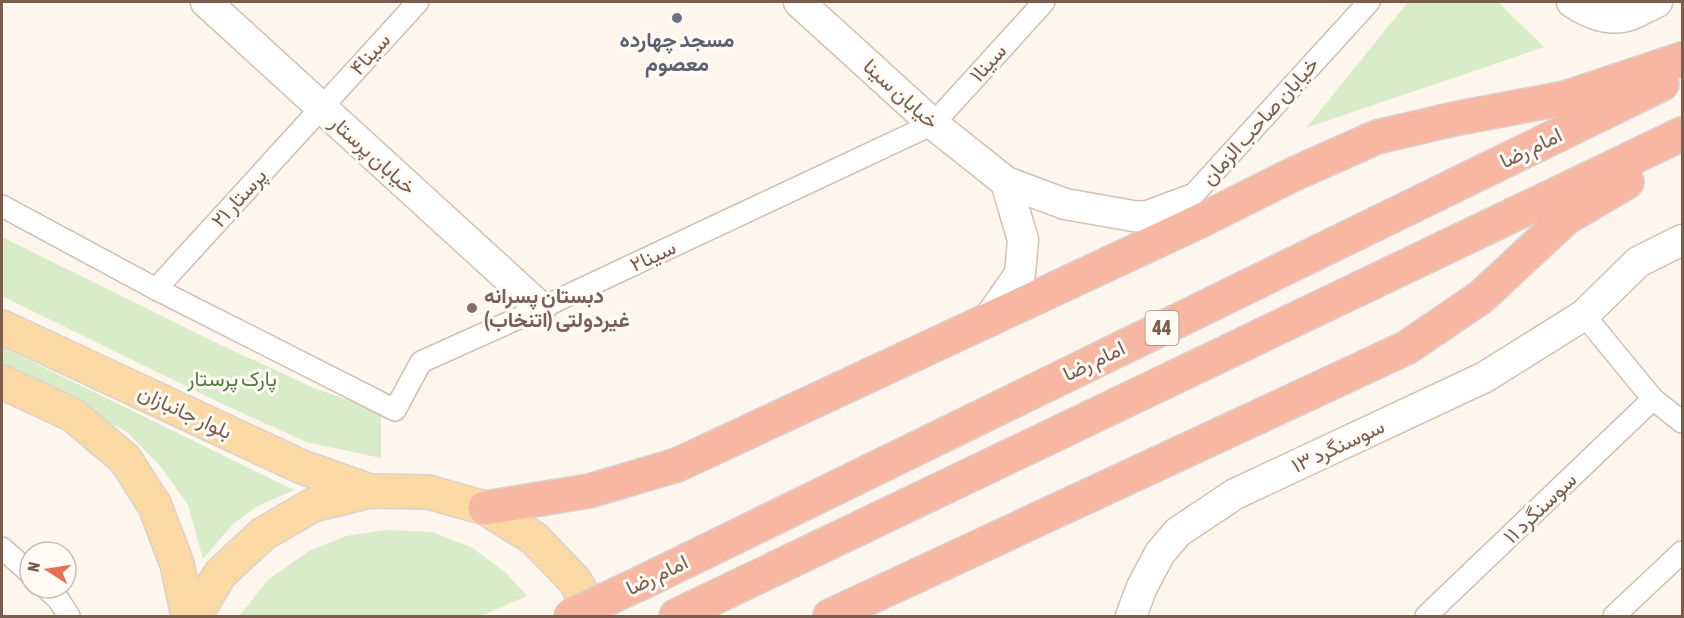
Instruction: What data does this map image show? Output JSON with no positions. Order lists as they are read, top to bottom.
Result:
{
  "streets": {
    "highway": ["امام رضا", "44"],
    "main road": ["بلوار جانبازان"],
    "street": [
      "سینا۴",
      "سینا۱",
      "خیابان سینا",
      "خیابان صاحب الزمان",
      "خیابان پرستار",
      "پرستار ۲۱",
      "سینا۲",
      "سوسنگرد ۱۳",
      "سوسنگرد ۱۱"
    ]
  },
  "crossings": [
    ["سینا۴", "خیابان پرستار"],
    ["سینا۴", "پرستار ۲۱"],
    ["سینا۱", "خیابان سینا"],
    ["سینا۱", "سینا۲"],
    ["خیابان سینا", "خیابان صاحب الزمان"],
    ["خیابان سینا", "سینا۲"],
    ["خیابان پرستار", "پرستار ۲۱"],
    ["خیابان پرستار", "سینا۲"],
    ["پرستار ۲۱", "سینا۲"]
  ],
  "parks": ["پارک پرستار"],
  "places": ["مسجد چهارده معصوم", "دبستان پسرانه غیردولتی (اتنخاب)"],
  "north": "left"
}
